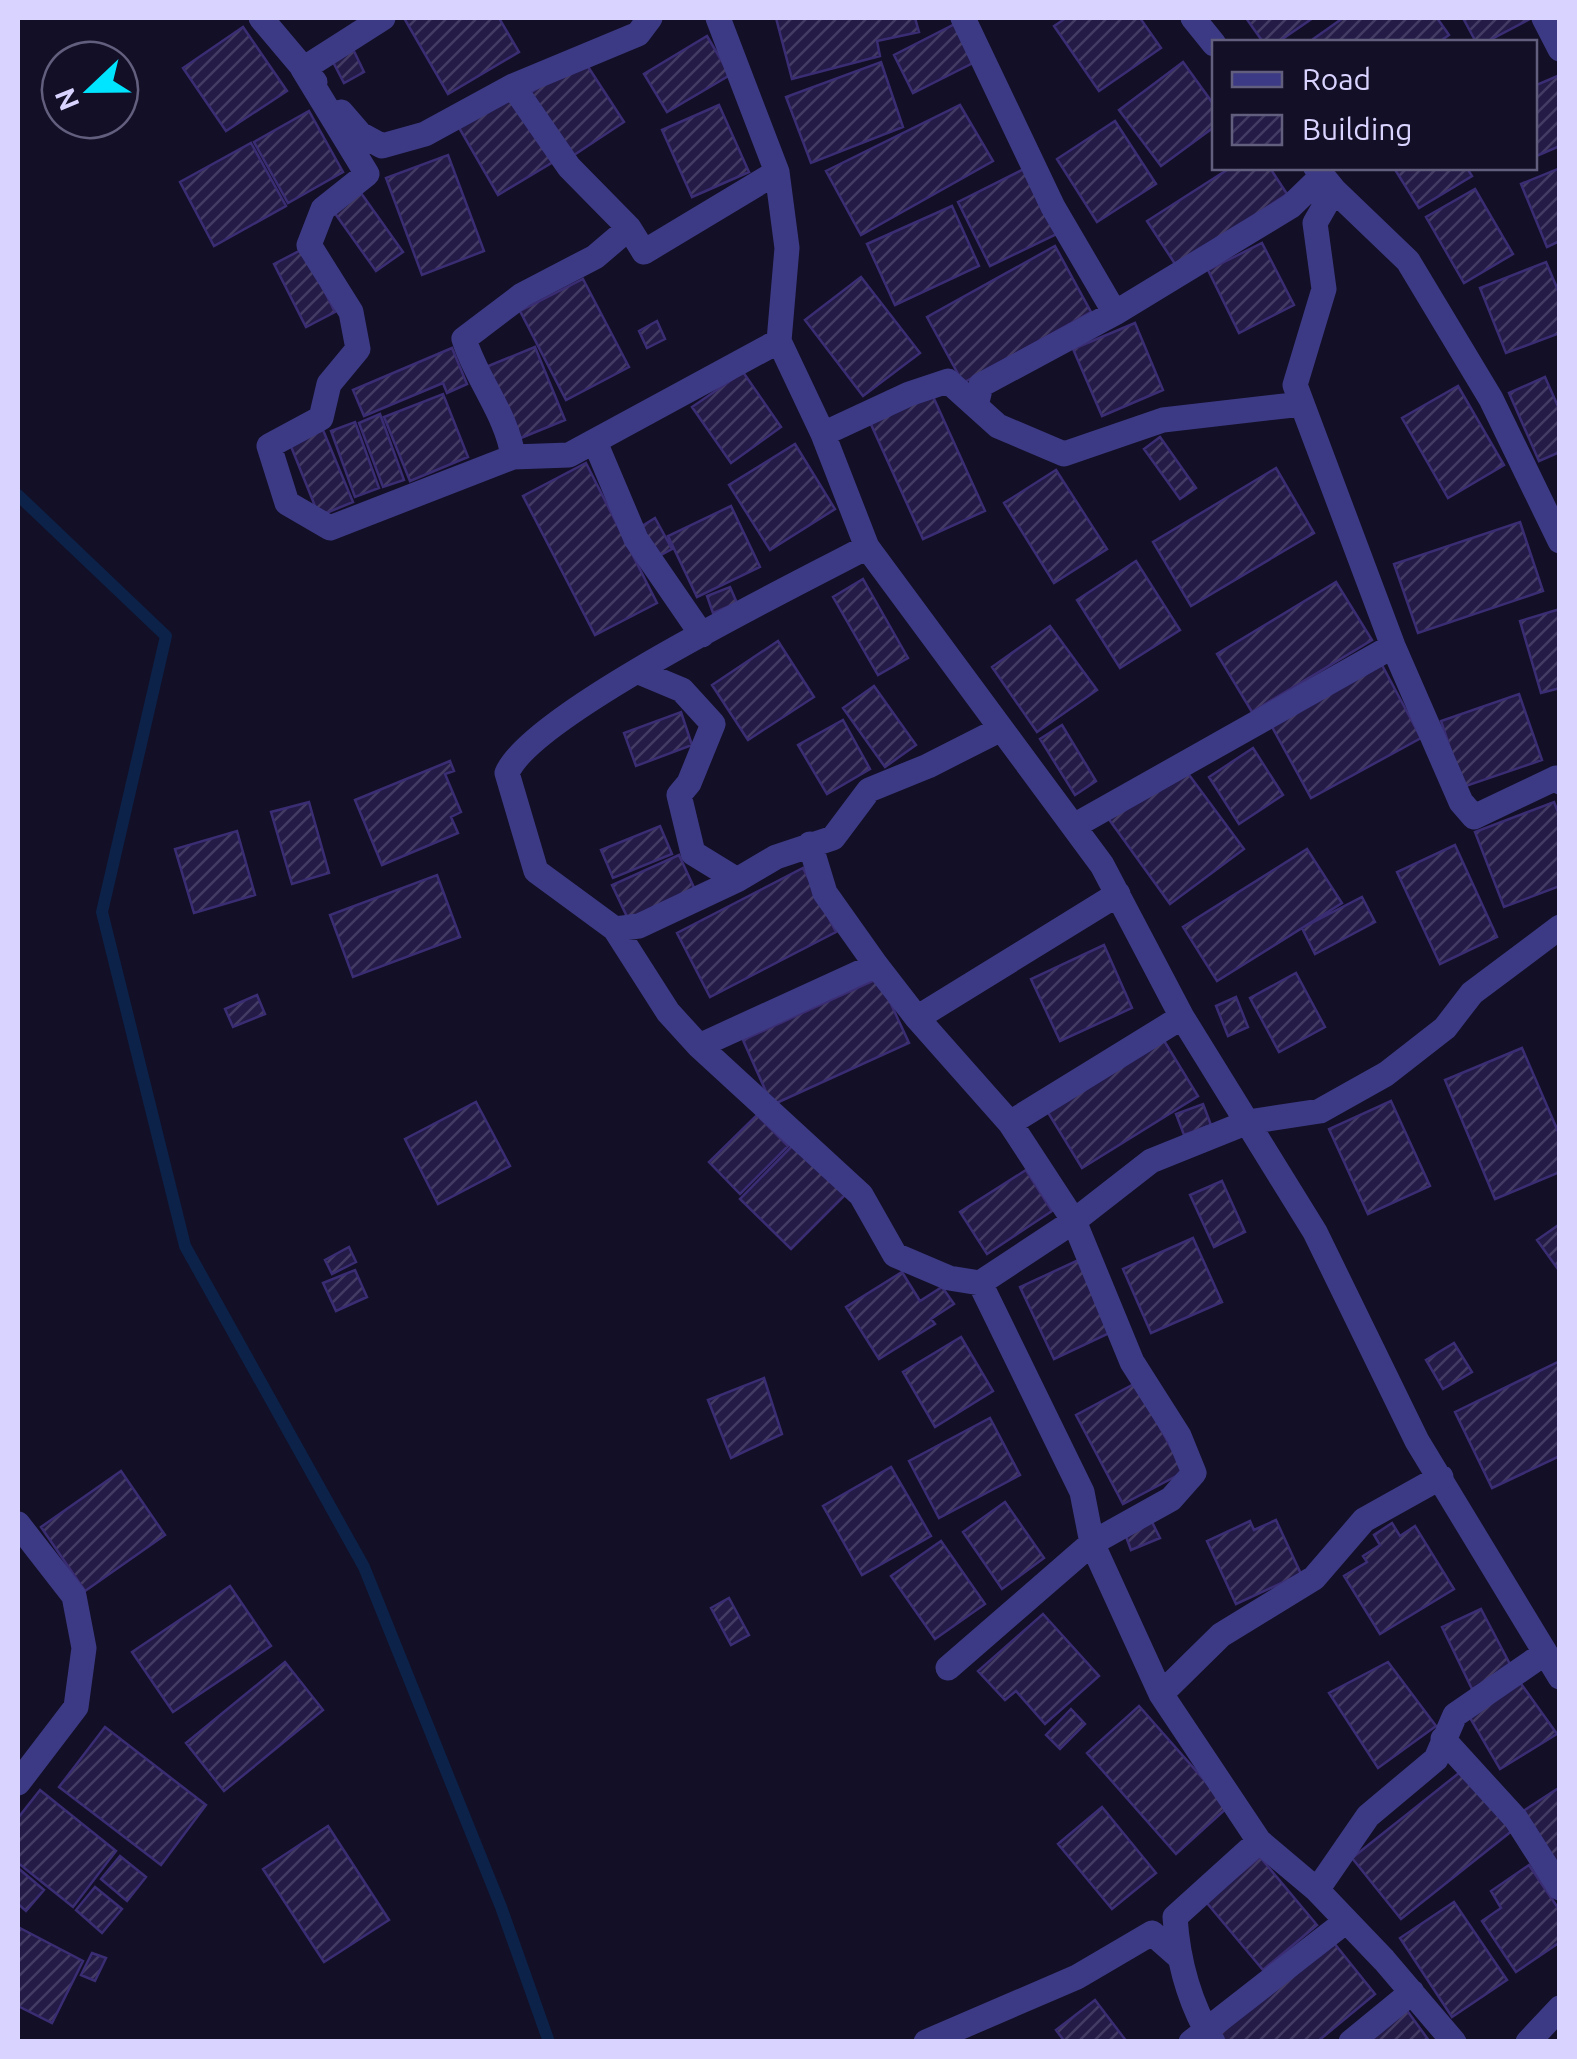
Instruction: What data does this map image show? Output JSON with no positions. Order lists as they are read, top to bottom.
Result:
{
  "legend": ["Road", "Building"],
  "north": "left"
}
